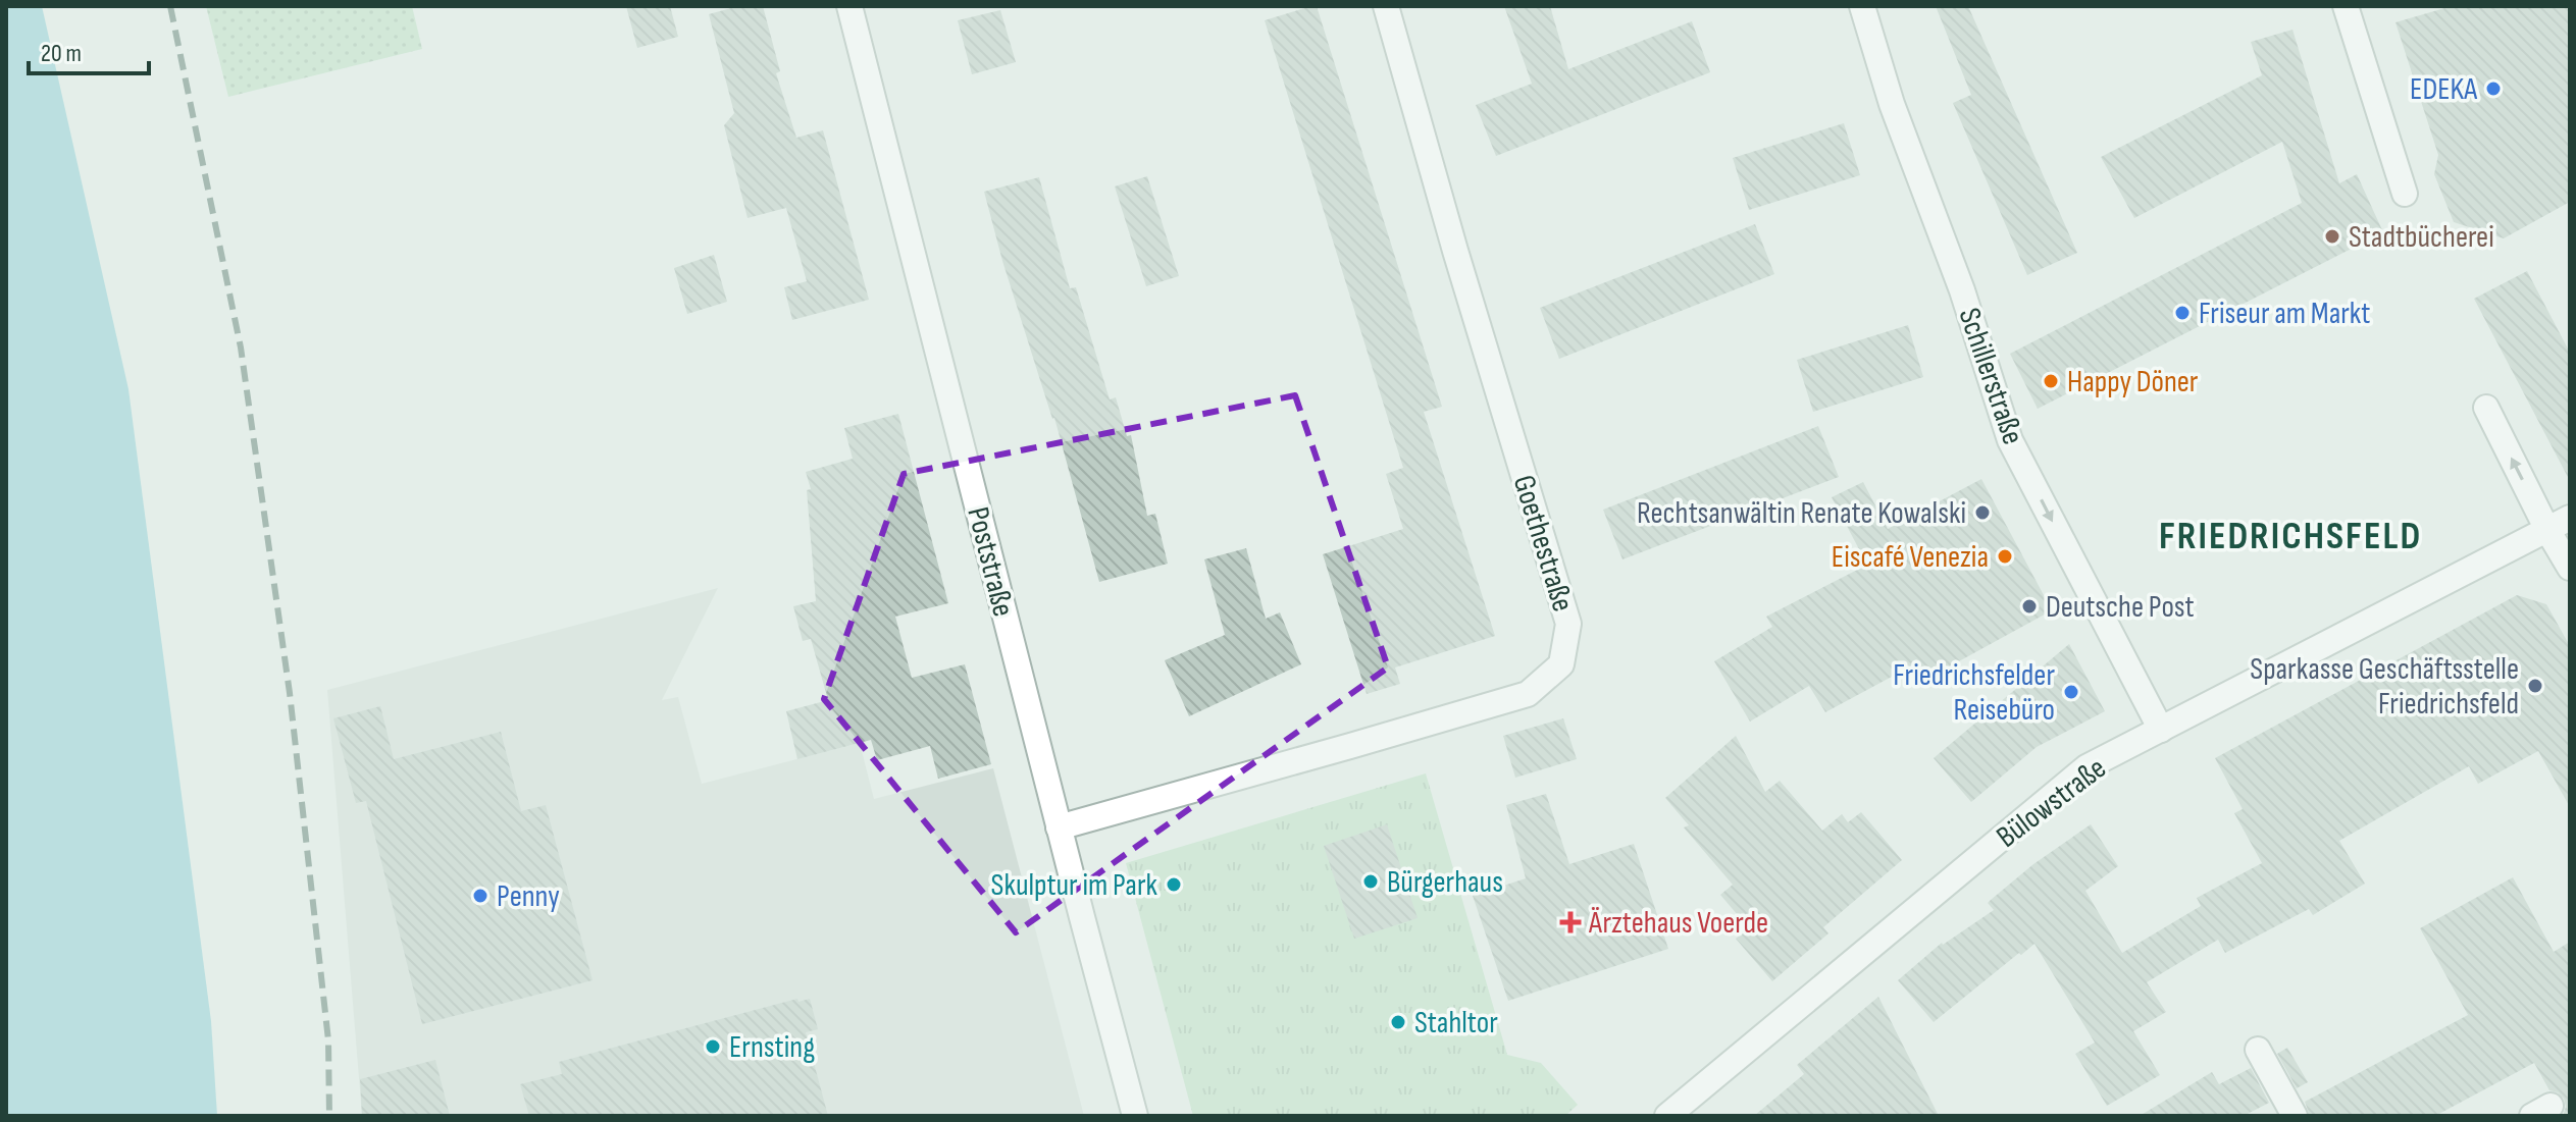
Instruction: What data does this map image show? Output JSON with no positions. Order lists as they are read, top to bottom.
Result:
{
  "streets": {
    "street": [
      "Schillerstraße",
      "Goethestraße",
      "Poststraße",
      "Bülowstraße"
    ]
  },
  "crossings": [
    ["Schillerstraße", "Bülowstraße"],
    ["Goethestraße", "Poststraße"]
  ],
  "one_way": ["Schillerstraße"],
  "districts": ["FRIEDRICHSFELD"],
  "places": {
    "other": [
      "EDEKA",
      "Stadtbücherei",
      "Friseur am Markt",
      "Happy Döner",
      "Rechtsanwältin Renate Kowalski",
      "Eiscafé Venezia",
      "Deutsche Post",
      "Sparkasse Geschäftsstelle Friedrichsfeld",
      "Friedrichsfelder Reisebüro",
      "Bürgerhaus",
      "Skulptur im Park",
      "Penny",
      "Stahltor",
      "Ernsting"
    ],
    "health": ["Ärztehaus Voerde"]
  },
  "scale_bar": "20 m"
}
